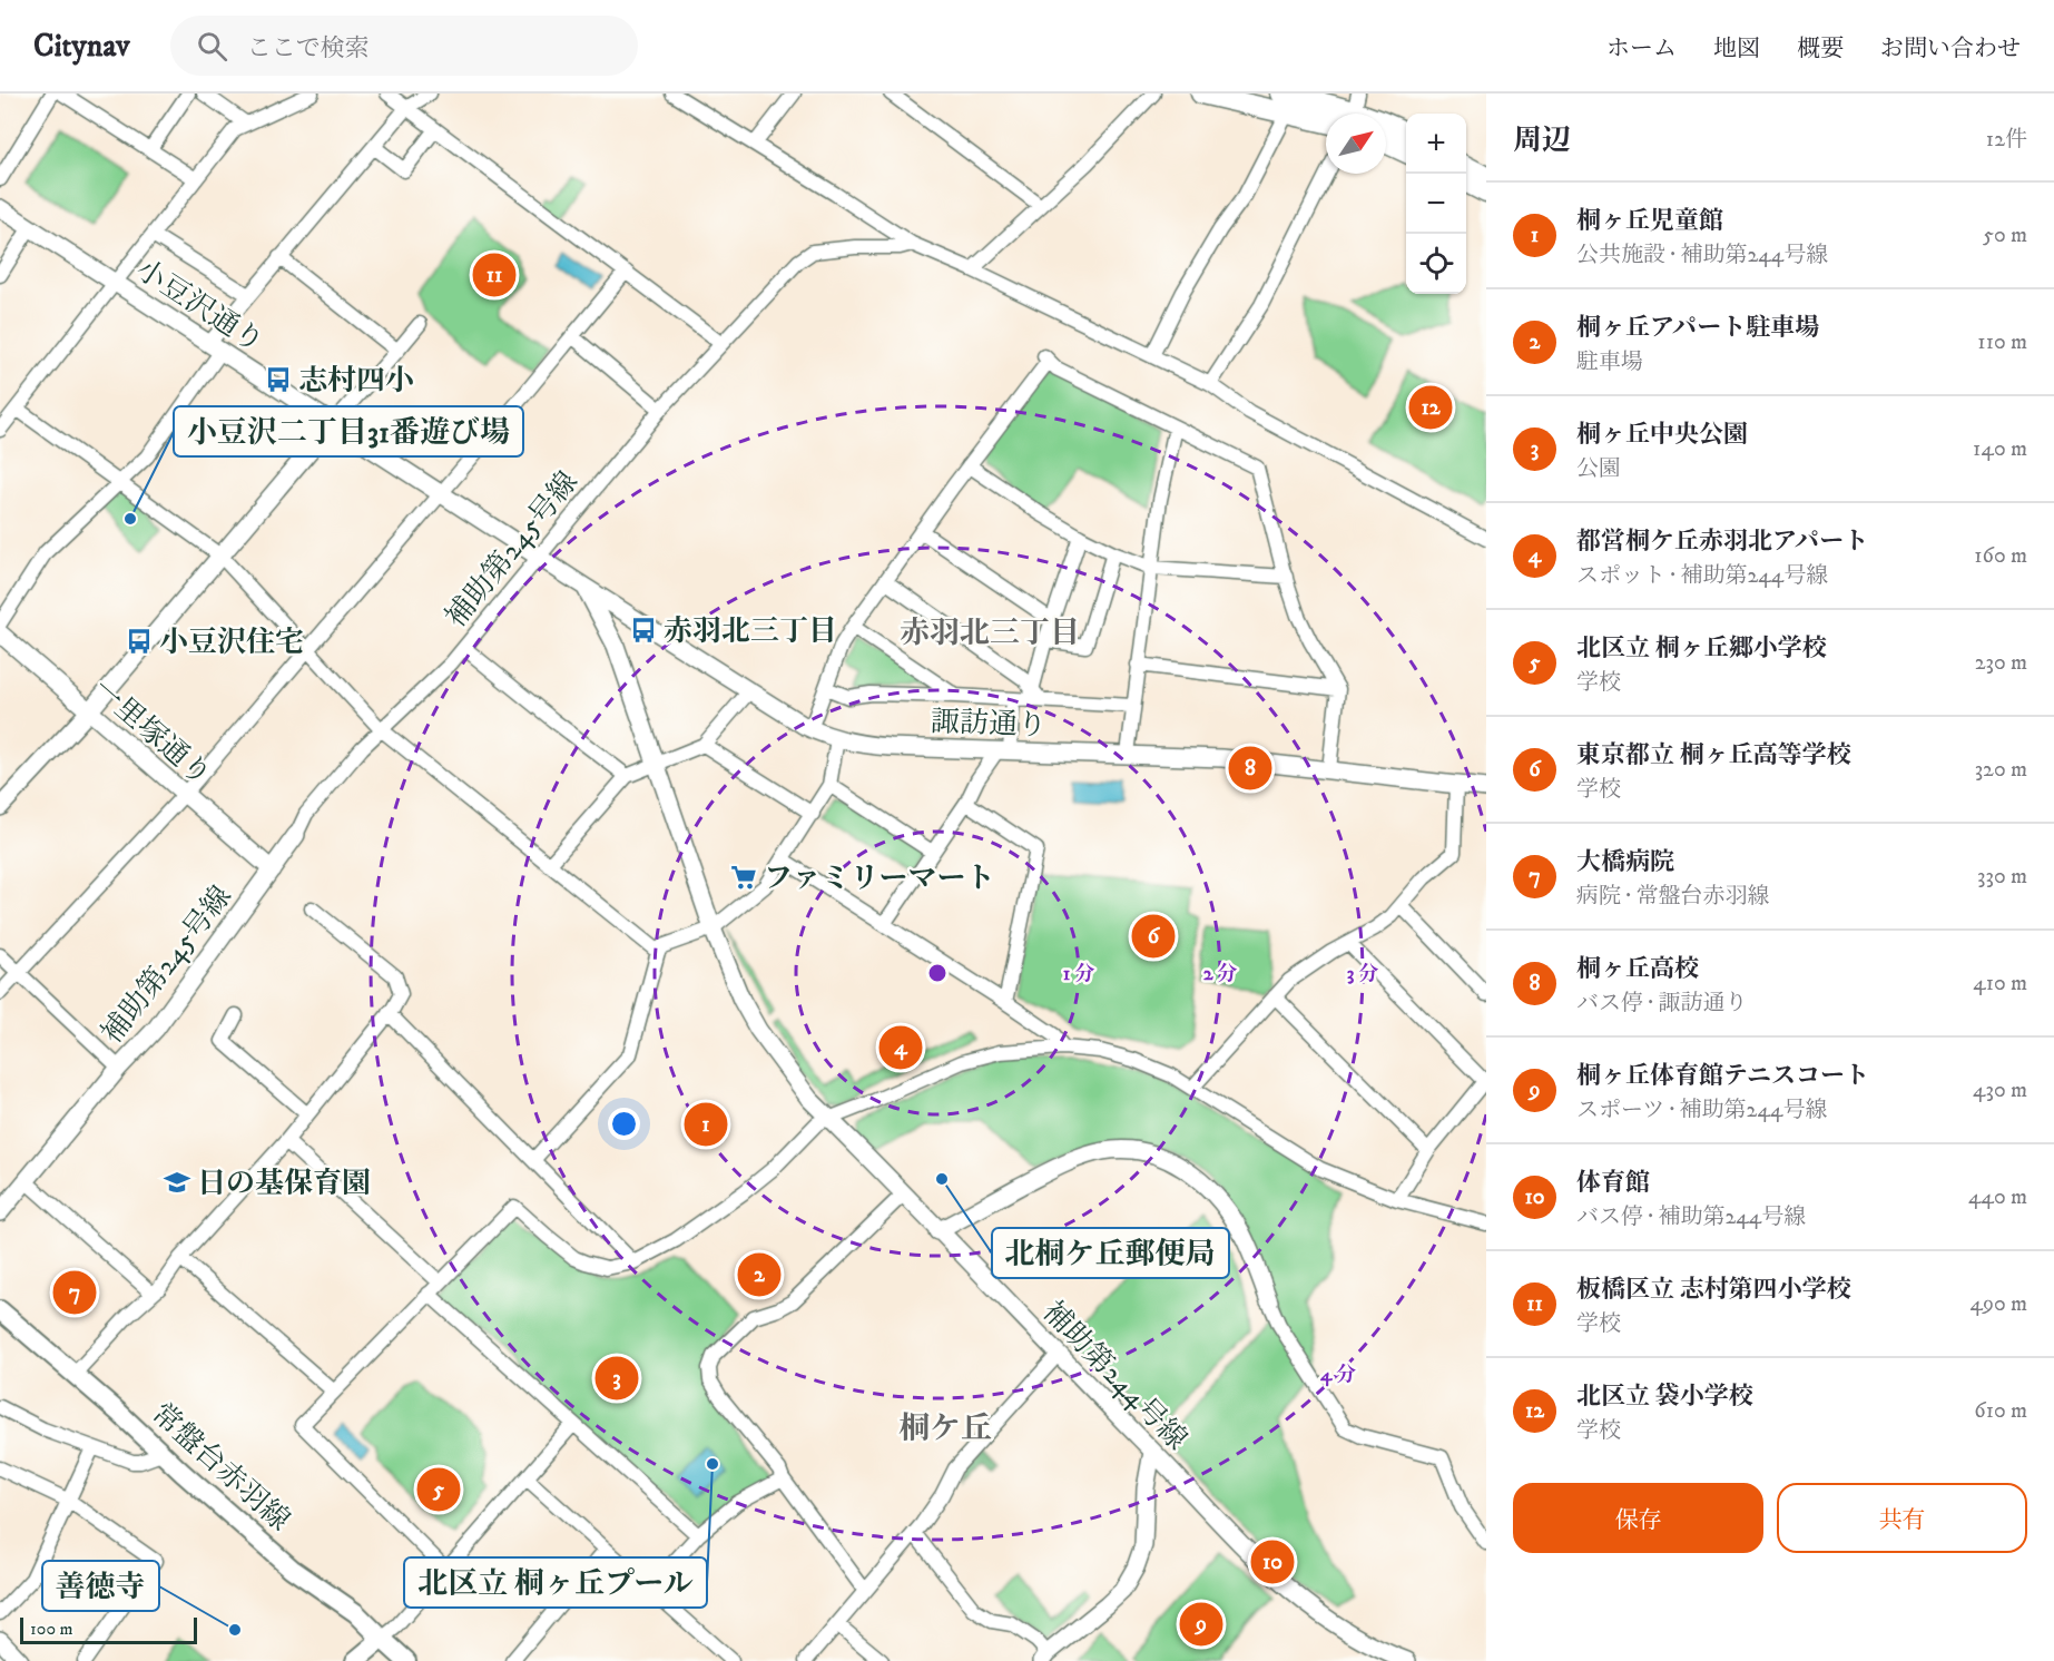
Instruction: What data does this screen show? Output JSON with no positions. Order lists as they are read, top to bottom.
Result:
{
  "streets": {
    "main road": ["常盤台赤羽線"],
    "street": [
      "小豆沢通り",
      "補助第245号線",
      "諏訪通り",
      "一里塚通り",
      "補助第244号線"
    ]
  },
  "crossings": [
    ["小豆沢通り", "補助第245号線"],
    ["小豆沢通り", "諏訪通り"],
    ["補助第245号線", "諏訪通り"],
    ["補助第245号線", "一里塚通り"],
    ["諏訪通り", "補助第244号線"]
  ],
  "districts": ["赤羽北三丁目", "桐ケ丘"],
  "places": {
    "bus stop": ["志村四小", "赤羽北三丁目", "小豆沢住宅"],
    "other": [
      "小豆沢二丁目31番遊び場",
      "北桐ケ丘郵便局",
      "北区立 桐ヶ丘プール",
      "善徳寺"
    ],
    "supermarket": ["ファミリーマート"],
    "school or university": ["日の基保育園"]
  },
  "scale_bar": "100 m",
  "north": "top right",
  "page": {
    "header": "Citynav",
    "search": "ここで検索",
    "nav": [
      "ホーム",
      "地図",
      "概要",
      "お問い合わせ"
    ],
    "heading": ["周辺", "12件"],
    "map_buttons": ["+", "−"],
    "list": [
      {
        "mark": "1",
        "name": "桐ヶ丘児童館",
        "note": "公共施設 · 補助第244号線",
        "value": "50 m"
      },
      {
        "mark": "2",
        "name": "桐ヶ丘アパート駐車場",
        "note": "駐車場",
        "value": "110 m"
      },
      {
        "mark": "3",
        "name": "桐ヶ丘中央公園",
        "note": "公園",
        "value": "140 m"
      },
      {
        "mark": "4",
        "name": "都営桐ケ丘赤羽北アパート",
        "note": "スポット · 補助第244号線",
        "value": "160 m"
      },
      {
        "mark": "5",
        "name": "北区立 桐ヶ丘郷小学校",
        "note": "学校",
        "value": "230 m"
      },
      {
        "mark": "6",
        "name": "東京都立 桐ヶ丘高等学校",
        "note": "学校",
        "value": "320 m"
      },
      {
        "mark": "7",
        "name": "大橋病院",
        "note": "病院 · 常盤台赤羽線",
        "value": "330 m"
      },
      {
        "mark": "8",
        "name": "桐ヶ丘高校",
        "note": "バス停 · 諏訪通り",
        "value": "410 m"
      },
      {
        "mark": "9",
        "name": "桐ヶ丘体育館テニスコート",
        "note": "スポーツ · 補助第244号線",
        "value": "430 m"
      },
      {
        "mark": "10",
        "name": "体育館",
        "note": "バス停 · 補助第244号線",
        "value": "440 m"
      },
      {
        "mark": "11",
        "name": "板橋区立 志村第四小学校",
        "note": "学校",
        "value": "490 m"
      },
      {
        "mark": "12",
        "name": "北区立 袋小学校",
        "note": "学校",
        "value": "610 m"
      }
    ],
    "pins": [
      "11",
      "12",
      "8",
      "6",
      "4",
      "1",
      "2",
      "7",
      "3",
      "5",
      "10",
      "9"
    ],
    "buttons": ["保存", "共有"],
    "scale": "100 m"
  },
  "rings": [
    "1 分",
    "2 分",
    "3 分",
    "4 分"
  ]
}
